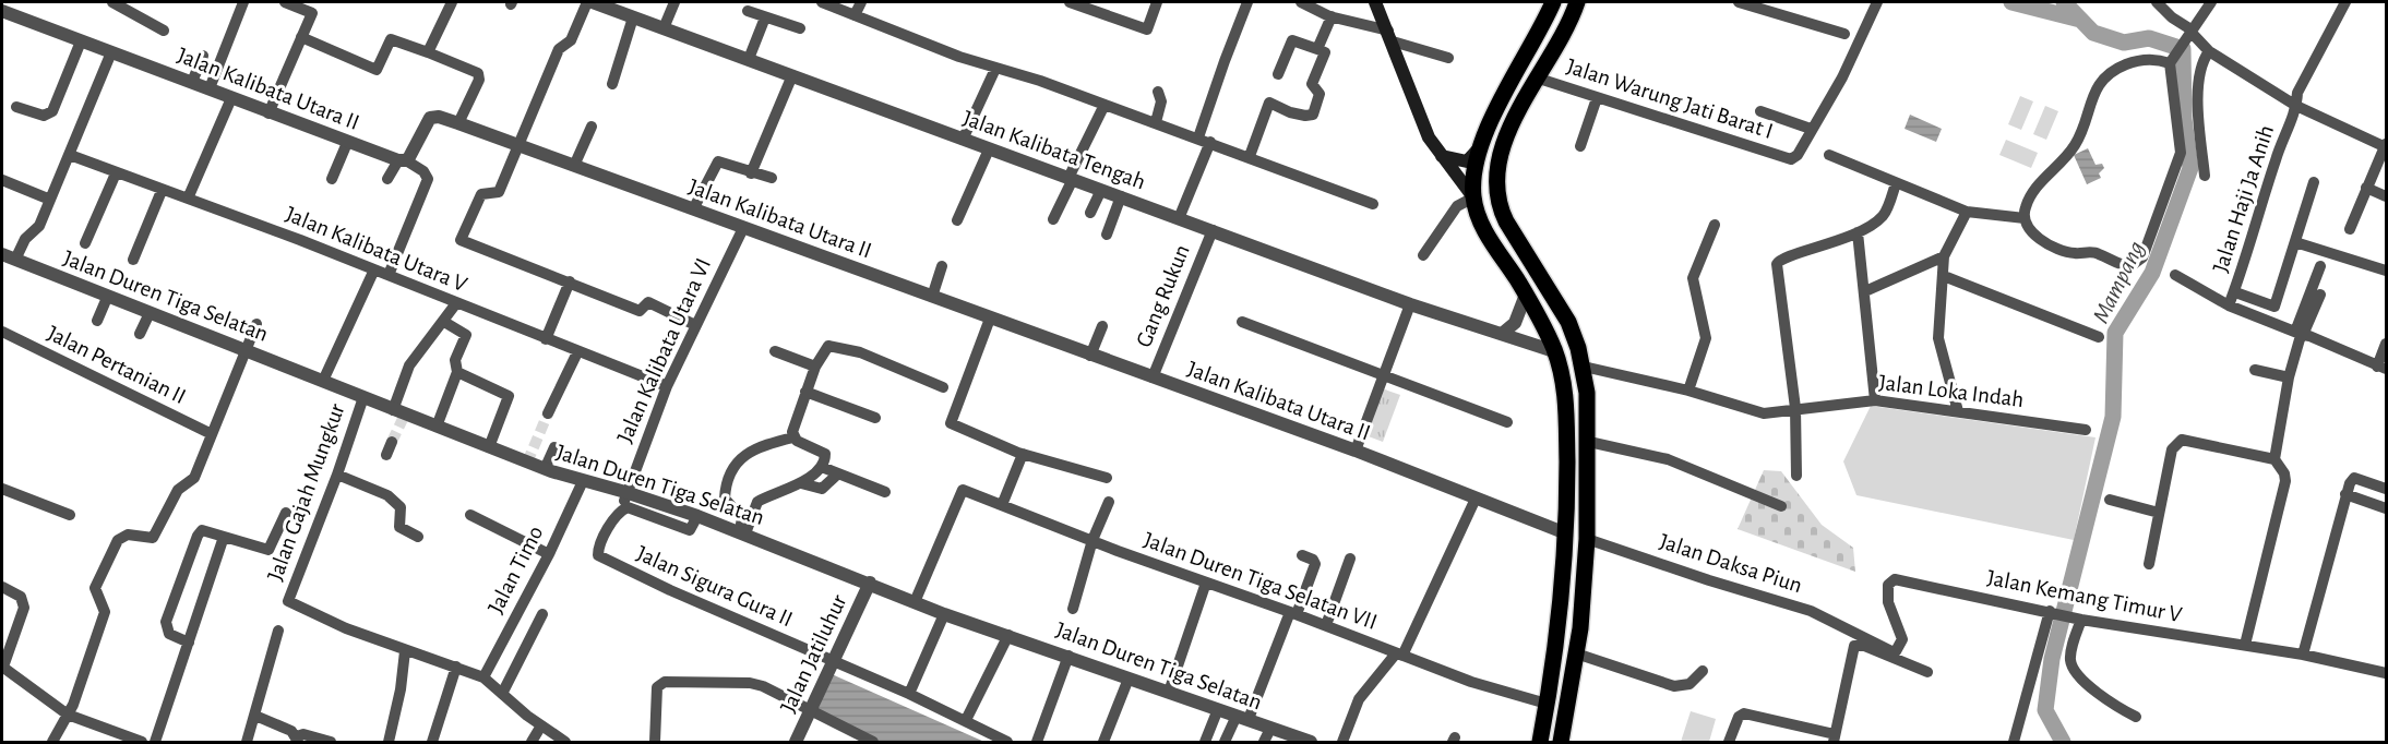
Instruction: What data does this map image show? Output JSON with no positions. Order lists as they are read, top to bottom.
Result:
{
  "streets": {
    "street": [
      "Jalan Kalibata Utara II",
      "Jalan Warung Jati Barat I",
      "Jalan Kalibata Tengah",
      "Jalan Haji Ja Anih",
      "Jalan Kalibata Utara V",
      "Jalan Duren Tiga Selatan",
      "Gang Rukun",
      "Jalan Kalibata Utara VI",
      "Jalan Pertanian II",
      "Jalan Loka Indah",
      "Jalan Gajah Mungkur",
      "Jalan Daksa Piun",
      "Jalan Timo",
      "Jalan Duren Tiga Selatan VII",
      "Jalan Sigura Gura II",
      "Jalan Kemang Timur V",
      "Jalan Jatiluhur"
    ]
  },
  "crossings": [
    ["Jalan Kalibata Utara II", "Gang Rukun"],
    ["Jalan Kalibata Utara II", "Jalan Kalibata Utara VI"],
    ["Jalan Kalibata Tengah", "Gang Rukun"],
    ["Jalan Kalibata Utara V", "Jalan Kalibata Utara VI"],
    ["Jalan Duren Tiga Selatan", "Jalan Kalibata Utara VI"],
    ["Jalan Duren Tiga Selatan", "Jalan Gajah Mungkur"],
    ["Jalan Duren Tiga Selatan", "Jalan Timo"],
    ["Jalan Duren Tiga Selatan", "Jalan Duren Tiga Selatan VII"],
    ["Jalan Duren Tiga Selatan", "Jalan Sigura Gura II"],
    ["Jalan Duren Tiga Selatan", "Jalan Jatiluhur"],
    ["Jalan Kalibata Utara VI", "Jalan Sigura Gura II"],
    ["Jalan Daksa Piun", "Jalan Kemang Timur V"],
    ["Jalan Sigura Gura II", "Jalan Jatiluhur"]
  ],
  "water": ["Mampang"]
}
